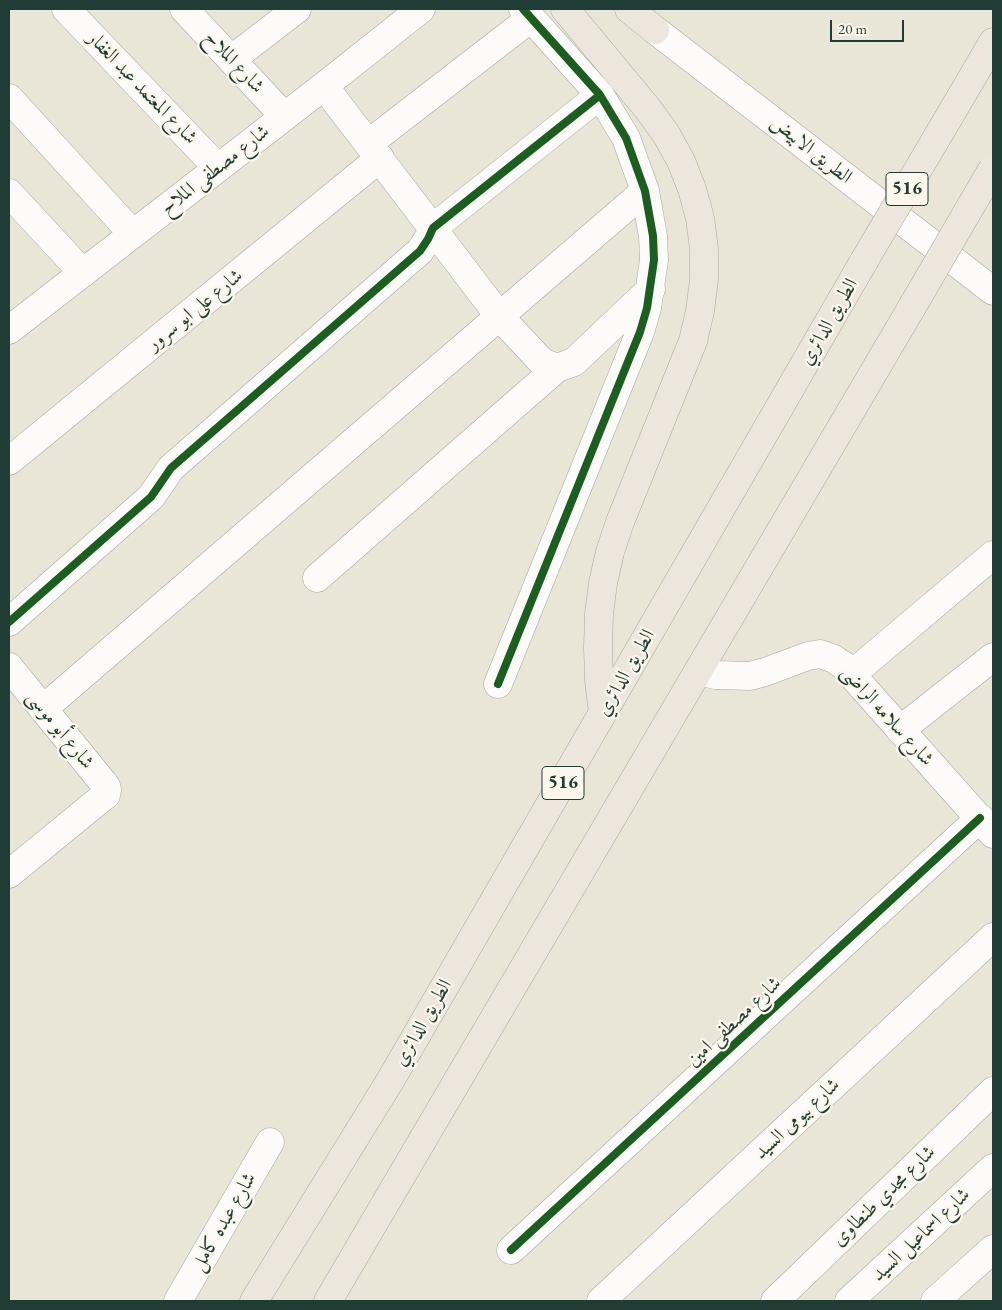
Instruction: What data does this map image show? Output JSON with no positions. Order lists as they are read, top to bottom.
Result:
{
  "streets": {
    "main road": ["الطريق الابيض", "516", "الطريق الدائري"],
    "street": [
      "شارع الملاح",
      "شارع المعتمد عبد الغفار",
      "شارع مصطفى الملاح",
      "شارع على ابو سرور",
      "شارع سلامه الراضى",
      "شارع أبو موسى",
      "شارع مصطفى امين",
      "شارع بيومى السيد",
      "شارع مجدي طنطاوى",
      "شارع عبده كامل",
      "شارع اسماعيل السيد"
    ]
  },
  "crossings": [
    ["شارع الملاح", "شارع مصطفى الملاح"],
    ["شارع المعتمد عبد الغفار", "شارع مصطفى الملاح"],
    ["شارع سلامه الراضى", "شارع مصطفى امين"]
  ],
  "scale_bar": "20 m"
}
